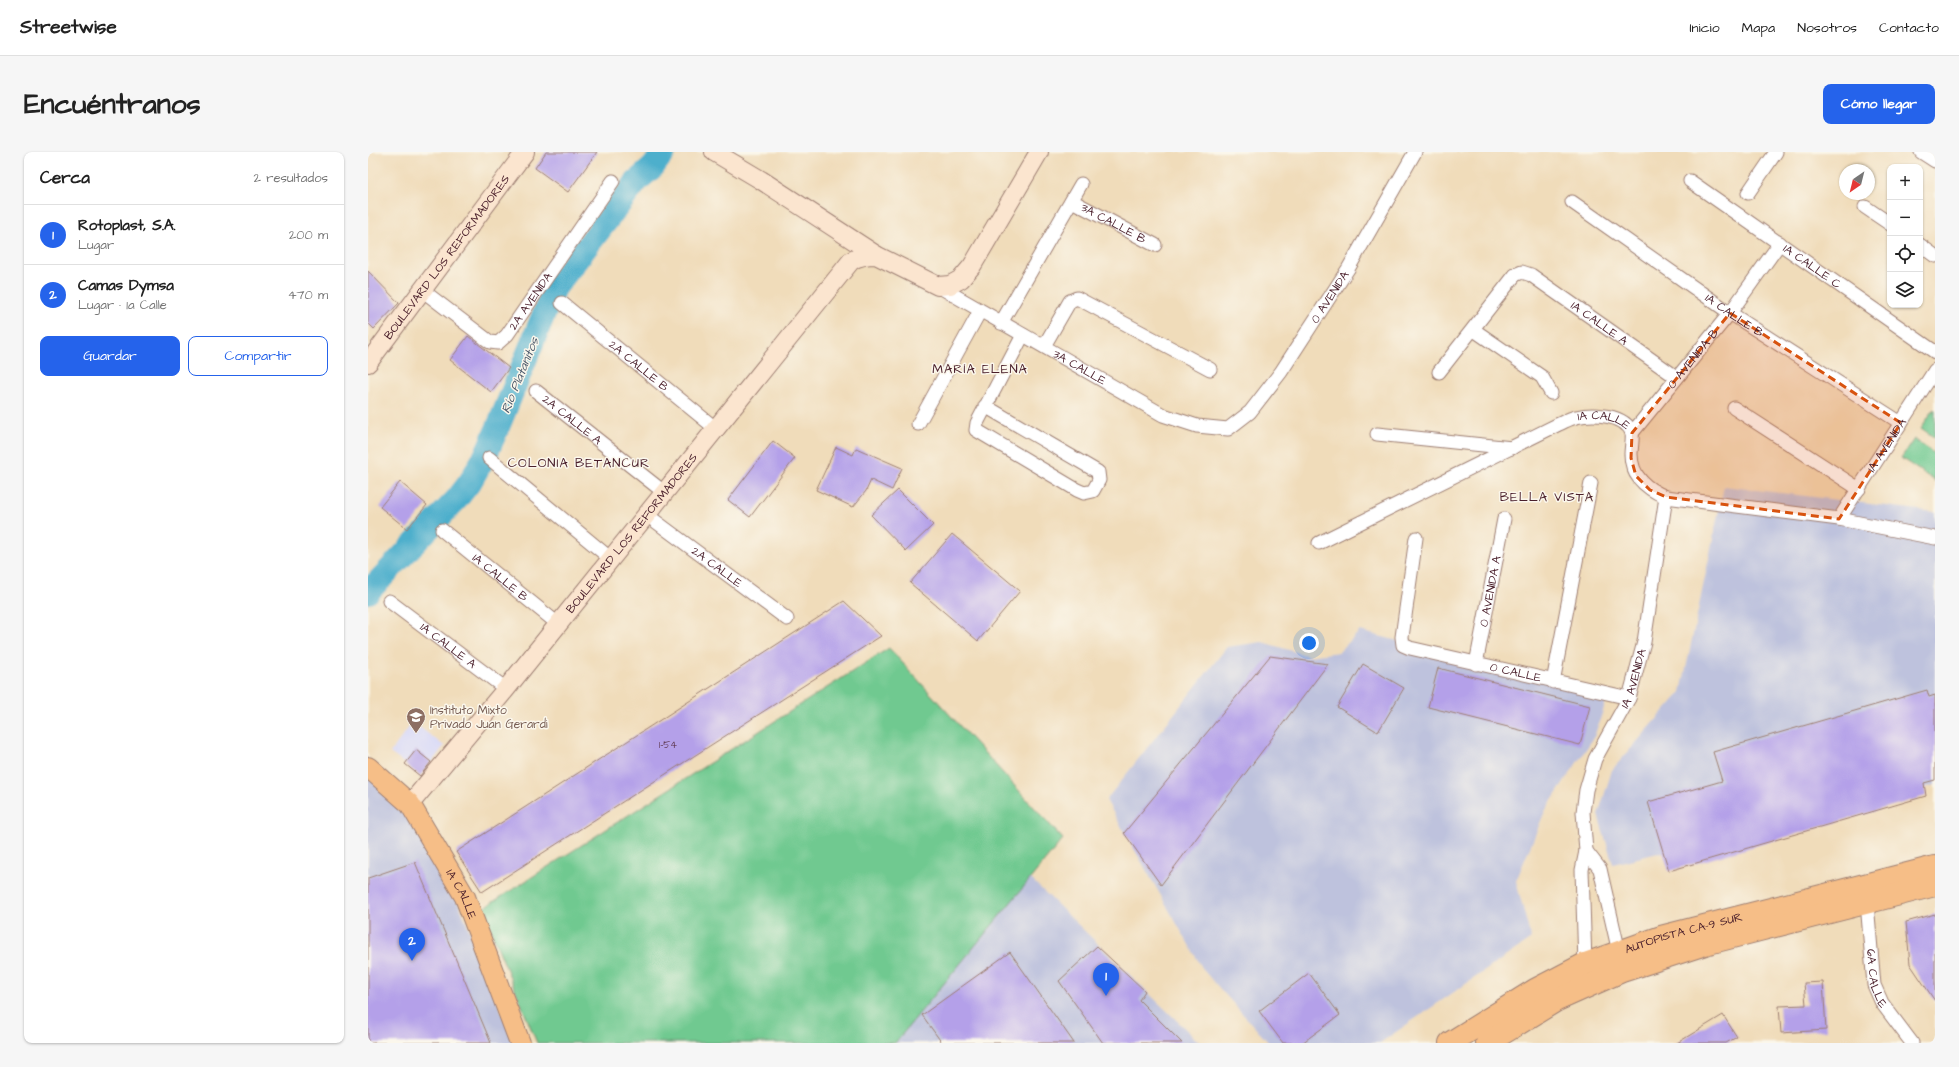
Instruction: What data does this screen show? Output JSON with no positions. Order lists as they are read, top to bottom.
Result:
{
  "streets": {
    "highway": ["AUTOPISTA CA-9 SUR"],
    "main road": ["BOULEVARD LOS REFORMADORES", "1A CALLE"],
    "street": [
      "3A CALLE B",
      "1A CALLE C",
      "0 AVENIDA",
      "2A AVENIDA",
      "1A CALLE B",
      "1A CALLE A",
      "0 AVENIDA B",
      "2A CALLE B",
      "3A CALLE",
      "2A CALLE A",
      "1A AVENIDA",
      "2A CALLE",
      "0 AVENIDA A",
      "0 CALLE",
      "6A CALLE"
    ]
  },
  "crossings": [
    ["BOULEVARD LOS REFORMADORES", "2A AVENIDA"],
    ["BOULEVARD LOS REFORMADORES", "1A CALLE B"],
    ["BOULEVARD LOS REFORMADORES", "1A CALLE A"],
    ["BOULEVARD LOS REFORMADORES", "2A CALLE B"],
    ["BOULEVARD LOS REFORMADORES", "2A CALLE A"],
    ["BOULEVARD LOS REFORMADORES", "1A CALLE"],
    ["BOULEVARD LOS REFORMADORES", "2A CALLE"],
    ["1A CALLE C", "0 AVENIDA B"],
    ["0 AVENIDA", "3A CALLE"],
    ["1A CALLE B", "0 AVENIDA B"],
    ["1A CALLE B", "1A AVENIDA"],
    ["1A CALLE A", "0 AVENIDA B"],
    ["0 AVENIDA B", "1A CALLE"],
    ["1A CALLE", "1A AVENIDA"],
    ["1A AVENIDA", "0 CALLE"],
    ["1A AVENIDA", "AUTOPISTA CA-9 SUR"],
    ["0 AVENIDA A", "0 CALLE"],
    ["AUTOPISTA CA-9 SUR", "6A CALLE"]
  ],
  "districts": ["MARÍA ELENA", "COLONIA BETANCUR", "BELLA VISTA"],
  "water": ["Río Platanitos"],
  "places": {
    "school or university": ["Instituto Mixto Privado Juan Gerardi"]
  },
  "house_numbers": ["1-54"],
  "north": "bottom left",
  "page": {
    "header": "Streetwise",
    "nav": [
      "Inicio",
      "Mapa",
      "Nosotros",
      "Contacto"
    ],
    "buttons": [
      "Cómo llegar",
      ["Guardar", "Compartir"]
    ],
    "title": "Encuéntranos",
    "heading": ["Cerca", "2 resultados"],
    "map_buttons": ["+", "−"],
    "list": [
      {
        "mark": "1",
        "name": "Rotoplast, S.A.",
        "note": "Lugar",
        "value": "200 m"
      },
      {
        "mark": "2",
        "name": "Camas Dymsa",
        "note": "Lugar · 1a Calle",
        "value": "470 m"
      }
    ],
    "pins": ["2", "1"]
  }
}
